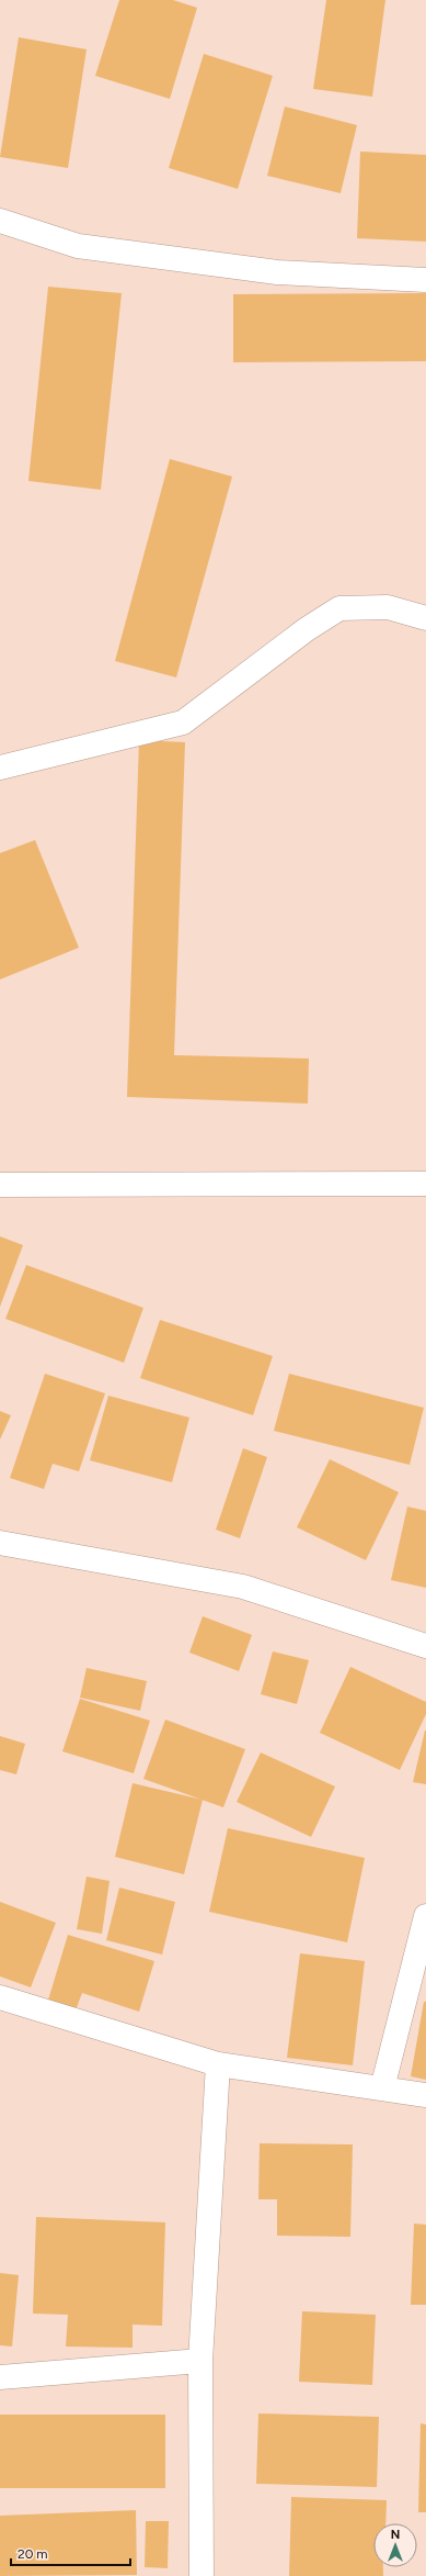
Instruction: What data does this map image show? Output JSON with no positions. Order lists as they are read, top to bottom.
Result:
{
  "scale_bar": "20 m",
  "north": "top"
}
